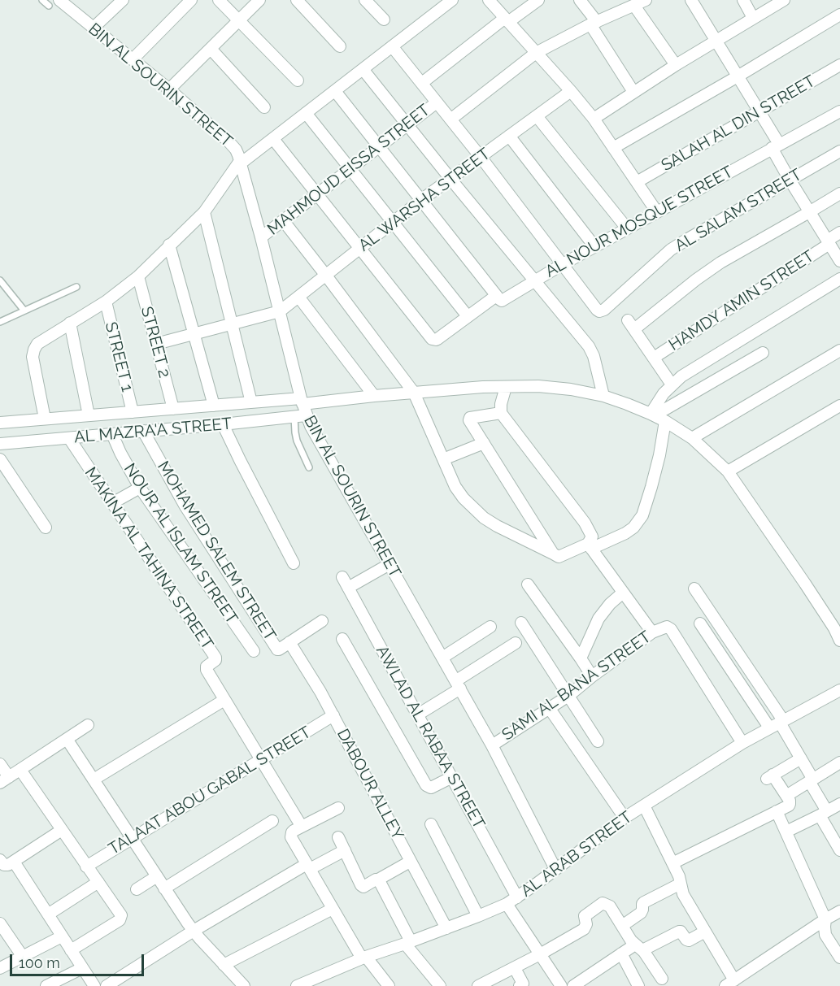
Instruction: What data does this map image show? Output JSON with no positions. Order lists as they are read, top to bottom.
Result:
{
  "streets": {
    "street": [
      "BIN AL SOURIN STREET",
      "SALAH AL DIN STREET",
      "MAHMOUD EISSA STREET",
      "AL WARSHA STREET",
      "AL SALAM STREET",
      "AL NOUR MOSQUE STREET",
      "HAMDY AMIN STREET",
      "STREET 2",
      "STREET 1",
      "AL MAZRA'A STREET",
      "NOUR AL ISLAM STREET",
      "MOHAMED SALEM STREET",
      "MAKINA AL TAHINA STREET",
      "SAMI AL BANA STREET",
      "AWLAD AL RABAA STREET",
      "DABOUR ALLEY",
      "TALAAT ABOU GABAL STREET",
      "AL ARAB STREET"
    ]
  },
  "crossings": [
    ["BIN AL SOURIN STREET", "MAHMOUD EISSA STREET"],
    ["BIN AL SOURIN STREET", "AL WARSHA STREET"],
    ["BIN AL SOURIN STREET", "AL MAZRA'A STREET"],
    ["BIN AL SOURIN STREET", "SAMI AL BANA STREET"],
    ["BIN AL SOURIN STREET", "AL ARAB STREET"],
    ["AL WARSHA STREET", "AL NOUR MOSQUE STREET"],
    ["AL SALAM STREET", "AL NOUR MOSQUE STREET"],
    ["STREET 2", "AL MAZRA'A STREET"],
    ["STREET 1", "AL MAZRA'A STREET"],
    ["AL MAZRA'A STREET", "NOUR AL ISLAM STREET"],
    ["AL MAZRA'A STREET", "MOHAMED SALEM STREET"],
    ["AL MAZRA'A STREET", "MAKINA AL TAHINA STREET"],
    ["MOHAMED SALEM STREET", "DABOUR ALLEY"],
    ["MAKINA AL TAHINA STREET", "TALAAT ABOU GABAL STREET"],
    ["AWLAD AL RABAA STREET", "AL ARAB STREET"],
    ["DABOUR ALLEY", "TALAAT ABOU GABAL STREET"],
    ["DABOUR ALLEY", "AL ARAB STREET"]
  ],
  "scale_bar": "100 m"
}
